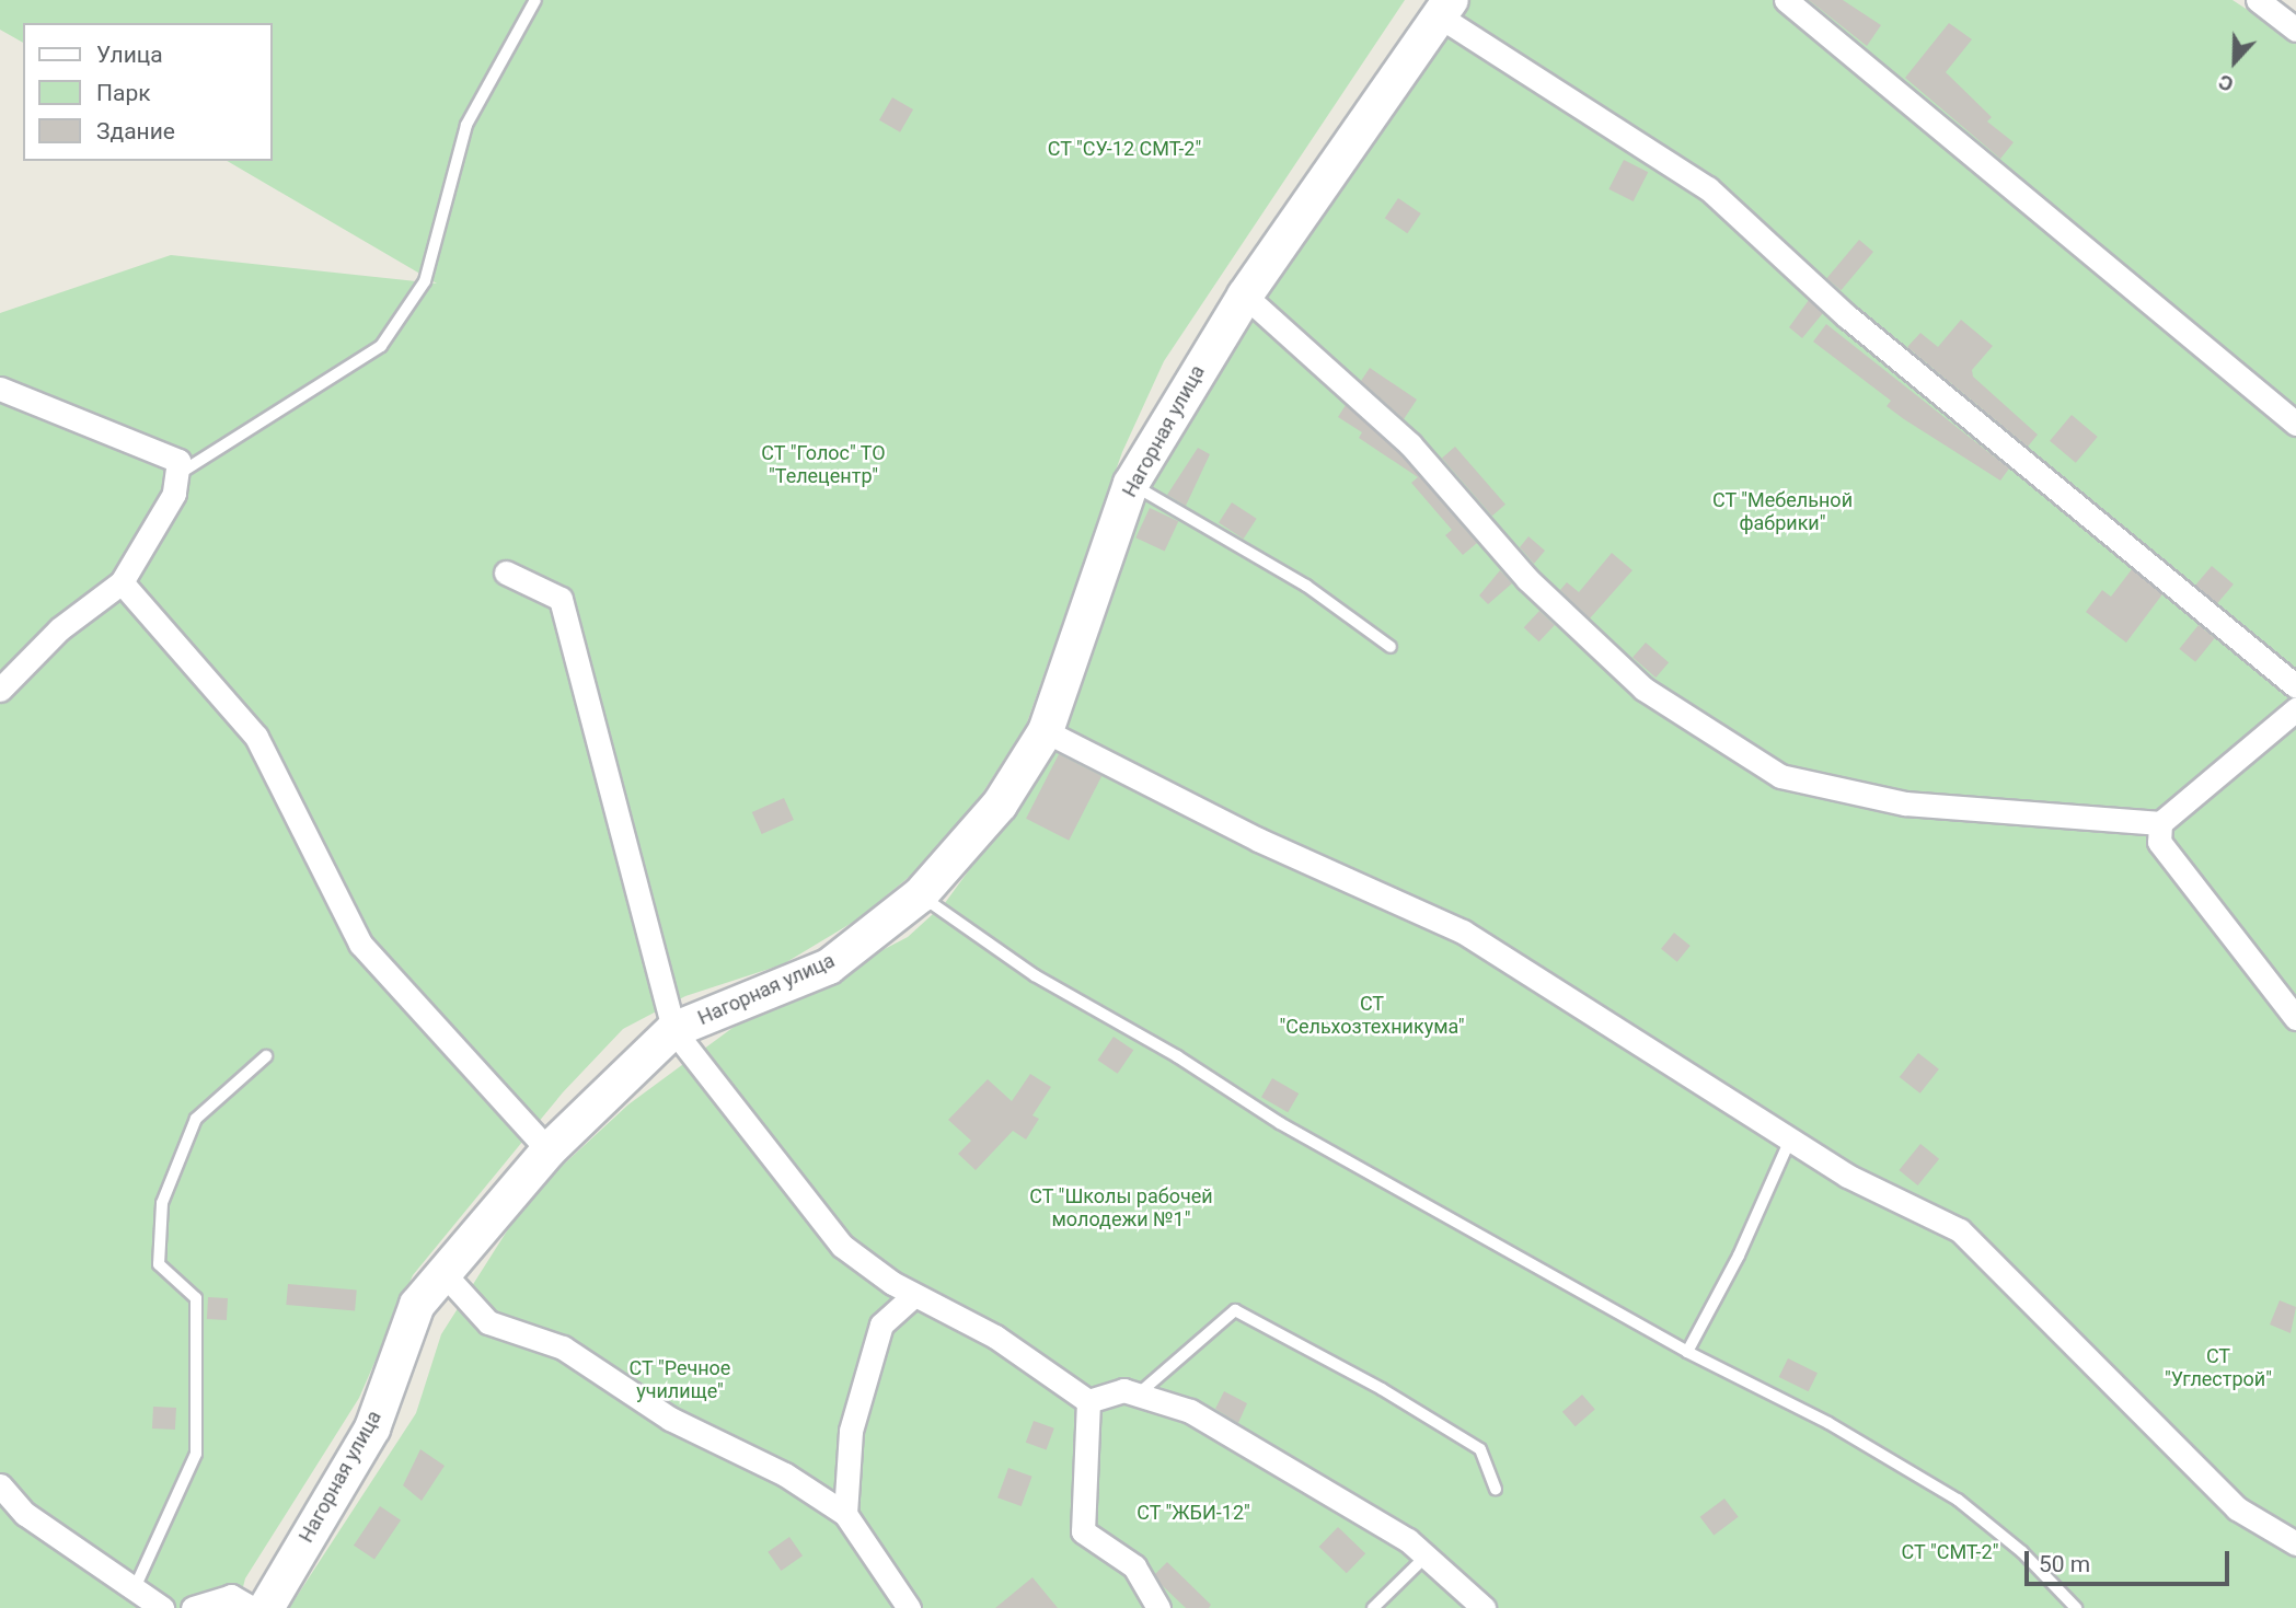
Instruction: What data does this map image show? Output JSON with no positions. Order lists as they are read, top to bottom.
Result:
{
  "streets": {
    "street": ["Нагорная улица"]
  },
  "parks": [
    "СТ \"СУ-12 СМТ-2\"",
    "СТ \"Голос\" ТО \"Телецентр\"",
    "СТ \"Мебельной фабрики\"",
    "СТ \"Сельхозтехникума\"",
    "СТ \"Школы рабочей молодежи №1\"",
    "СТ \"Углестрой\"",
    "СТ \"Речное училище\"",
    "СТ \"ЖБИ-12\"",
    "СТ \"СМТ-2\""
  ],
  "legend": ["Улица", "Парк", "Здание"],
  "scale_bar": "50 m",
  "north": "bottom"
}
